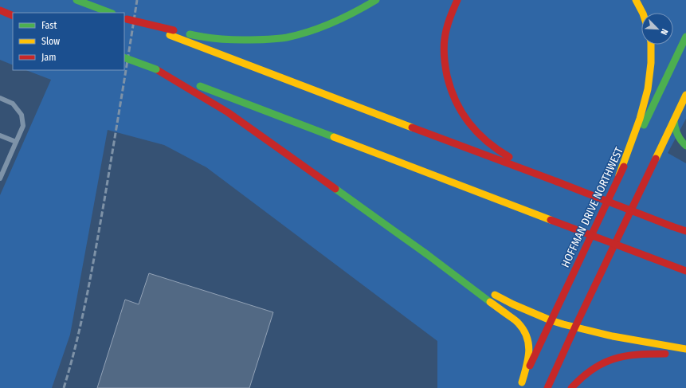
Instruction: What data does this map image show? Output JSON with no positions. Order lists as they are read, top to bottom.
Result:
{
  "streets": {
    "main road": ["HOFFMAN DRIVE NORTHWEST"]
  },
  "legend": ["Fast", "Slow", "Jam"],
  "north": "bottom right"
}
